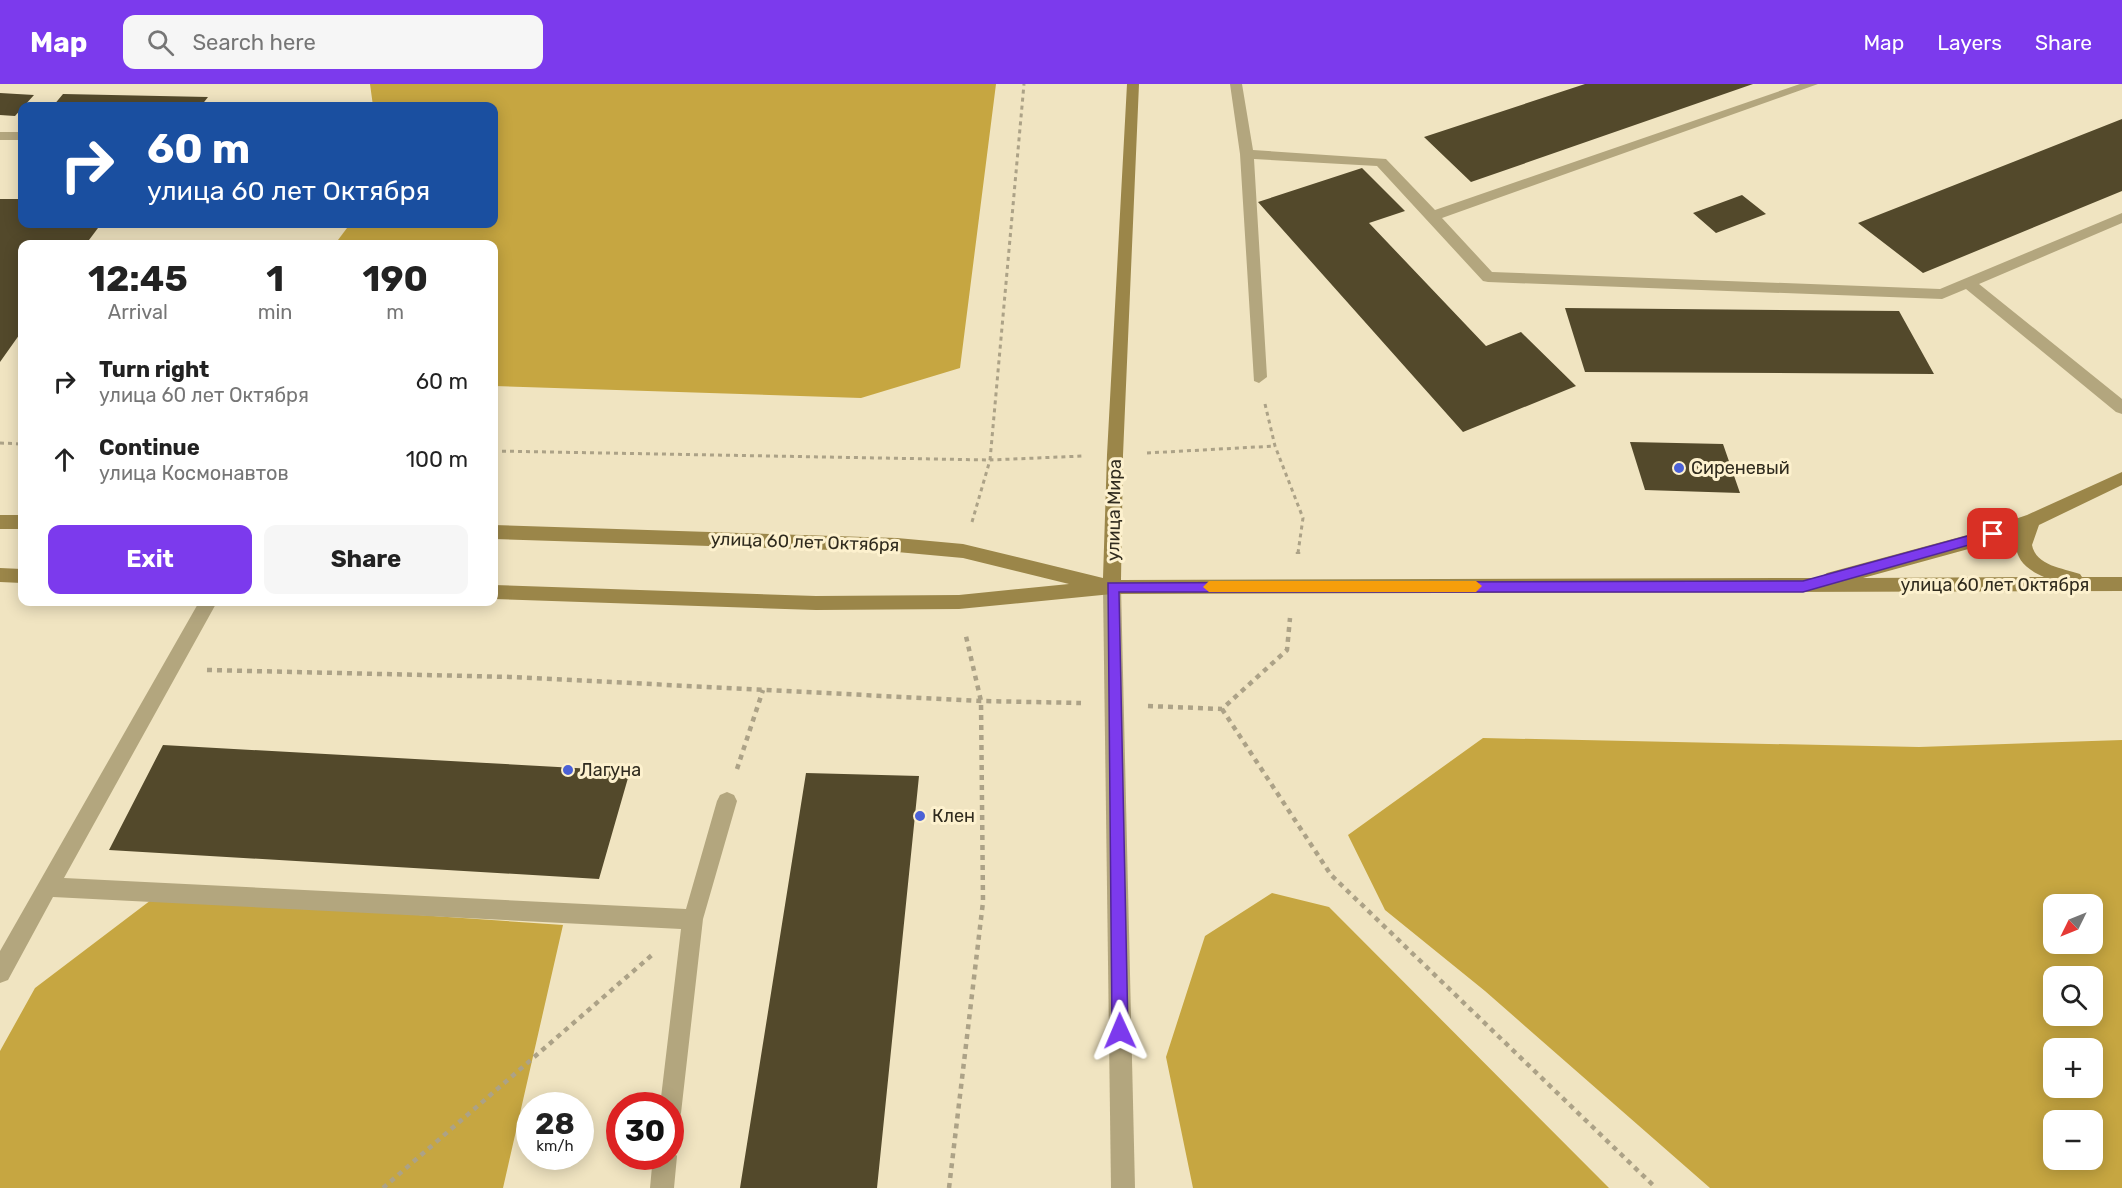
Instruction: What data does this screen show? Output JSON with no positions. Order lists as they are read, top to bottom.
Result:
{
  "streets": {
    "main road": ["улица Мира", "улица 60 лет Октября"]
  },
  "crossings": [
    ["улица Мира", "улица 60 лет Октября"]
  ],
  "places": ["Сиреневый", "Лагуна", "Клен"],
  "north": "bottom left",
  "page": {
    "header": "Map",
    "search": "Search here",
    "nav": ["Map", "Layers", "Share"],
    "turn": ["60 m", "улица 60 лет Октября"],
    "eta": [
      "12:45",
      "Arrival",
      "1",
      "min",
      "190",
      "m"
    ],
    "list": [
      {
        "name": "Turn right",
        "note": "улица 60 лет Октября",
        "value": "60 m"
      },
      {
        "name": "Continue",
        "note": "улица Космонавтов",
        "value": "100 m"
      }
    ],
    "buttons": ["Exit", "Share"],
    "map_buttons": ["+", "−"],
    "speed": "28 km/h",
    "limit": "30"
  }
}
